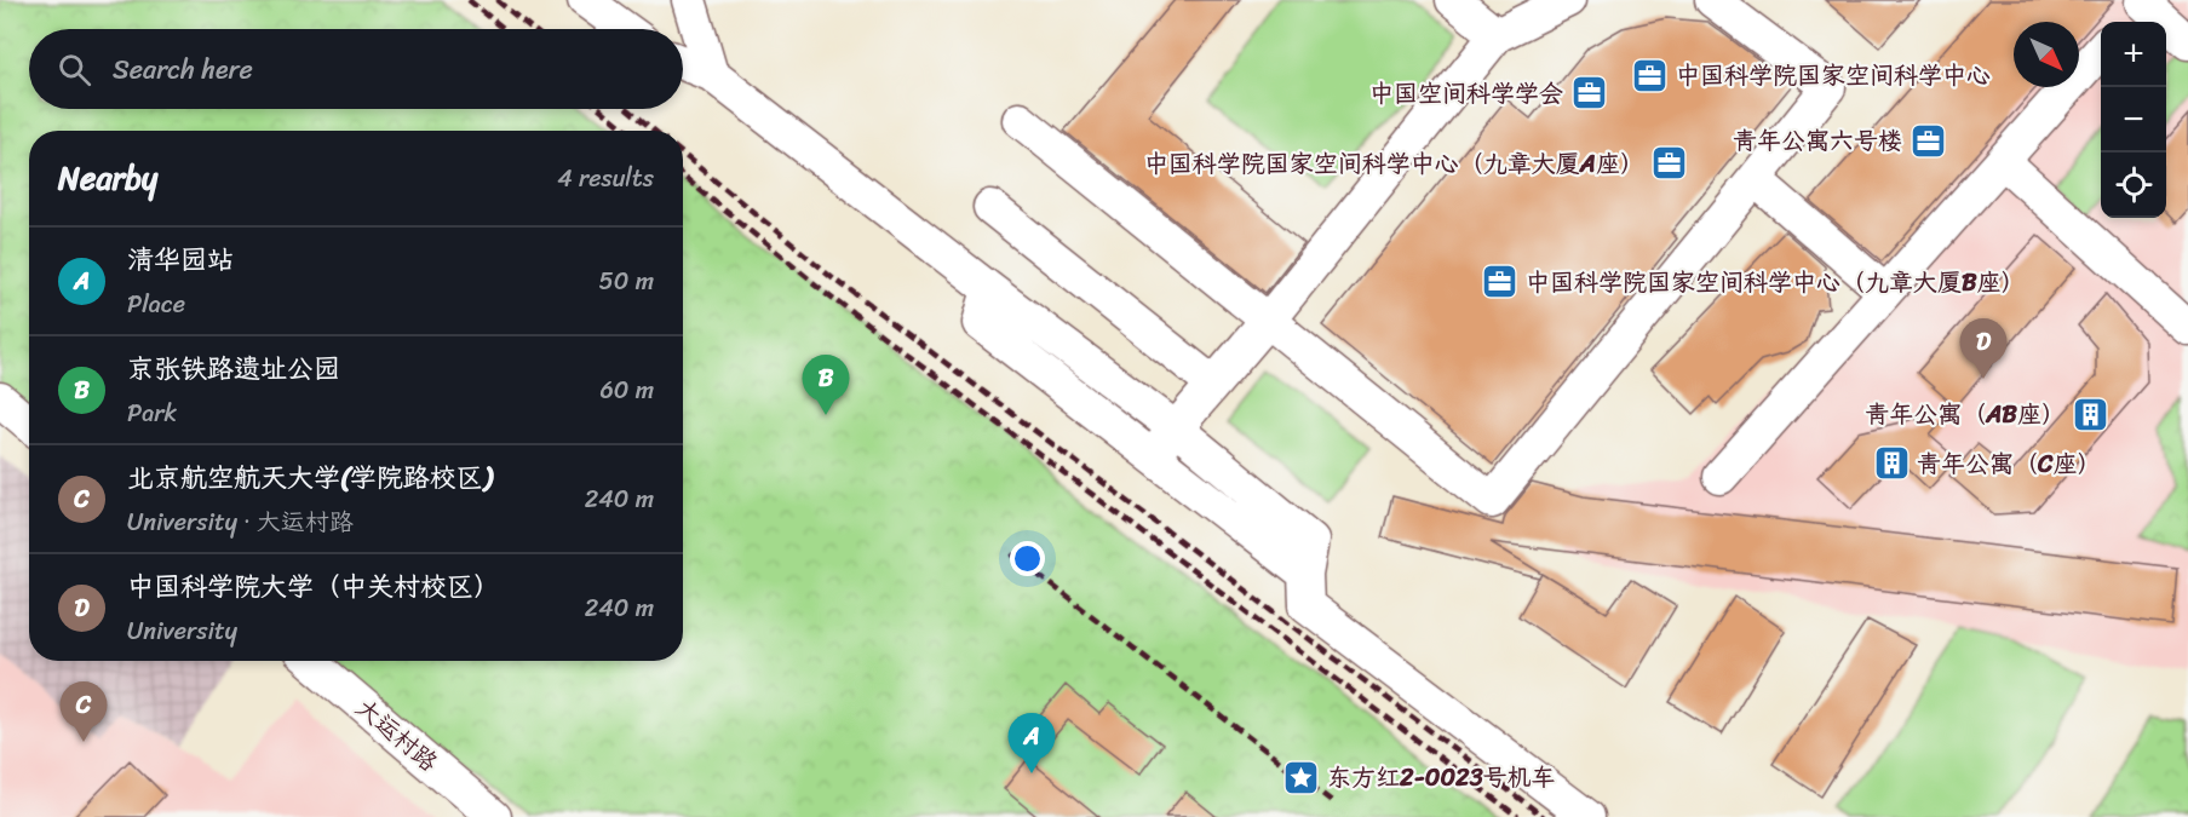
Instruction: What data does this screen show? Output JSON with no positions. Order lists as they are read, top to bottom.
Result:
{
  "streets": {
    "street": ["大运村路"]
  },
  "places": {
    "office": [
      "中国科学院国家空间科学中心",
      "中国空间科学学会",
      "青年公寓六号楼",
      "中国科学院国家空间科学中心（九章大厦A座）",
      "中国科学院国家空间科学中心（九章大厦B座）"
    ],
    "building": ["青年公寓（AB座）", "青年公寓（C座）"],
    "place": ["东方红2-0023号机车"]
  },
  "north": "bottom right",
  "page": {
    "map_buttons": ["+", "−"],
    "search": "Search here",
    "heading": ["Nearby", "4 results"],
    "list": [
      {
        "mark": "A",
        "name": "清华园站",
        "note": "Place",
        "value": "50 m"
      },
      {
        "mark": "B",
        "name": "京张铁路遗址公园",
        "note": "Park",
        "value": "60 m"
      },
      {
        "mark": "C",
        "name": "北京航空航天大学(学院路校区)",
        "note": "University · 大运村路",
        "value": "240 m"
      },
      {
        "mark": "D",
        "name": "中国科学院大学（中关村校区）",
        "note": "University",
        "value": "240 m"
      }
    ],
    "pins": [
      "D",
      "B",
      "C",
      "A"
    ]
  }
}
